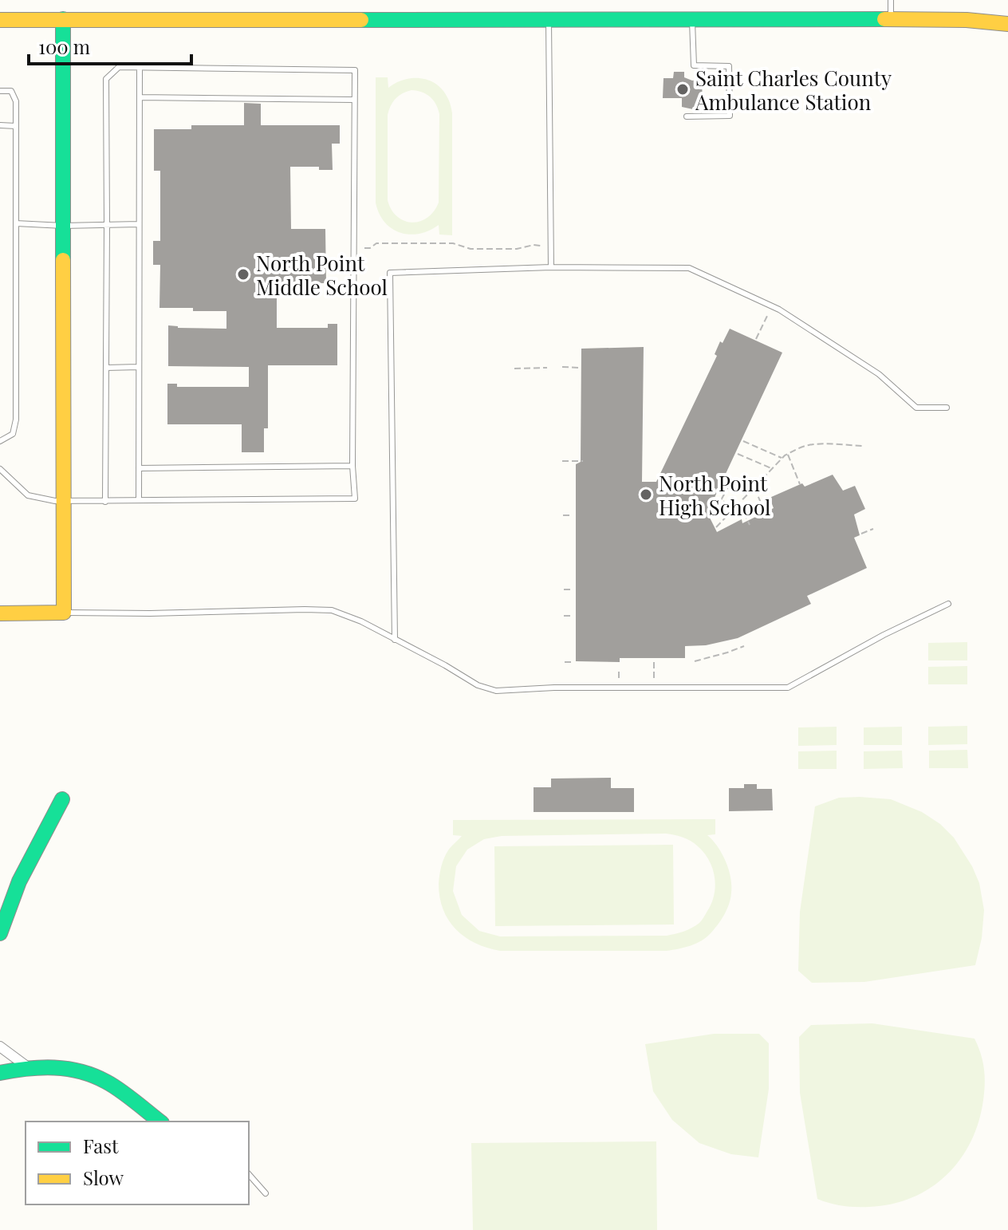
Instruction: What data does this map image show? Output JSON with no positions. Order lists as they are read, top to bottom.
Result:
{
  "places": ["Saint Charles County Ambulance Station", "North Point Middle School", "North Point High School"],
  "legend": ["Fast", "Slow"],
  "scale_bar": "100 m"
}
